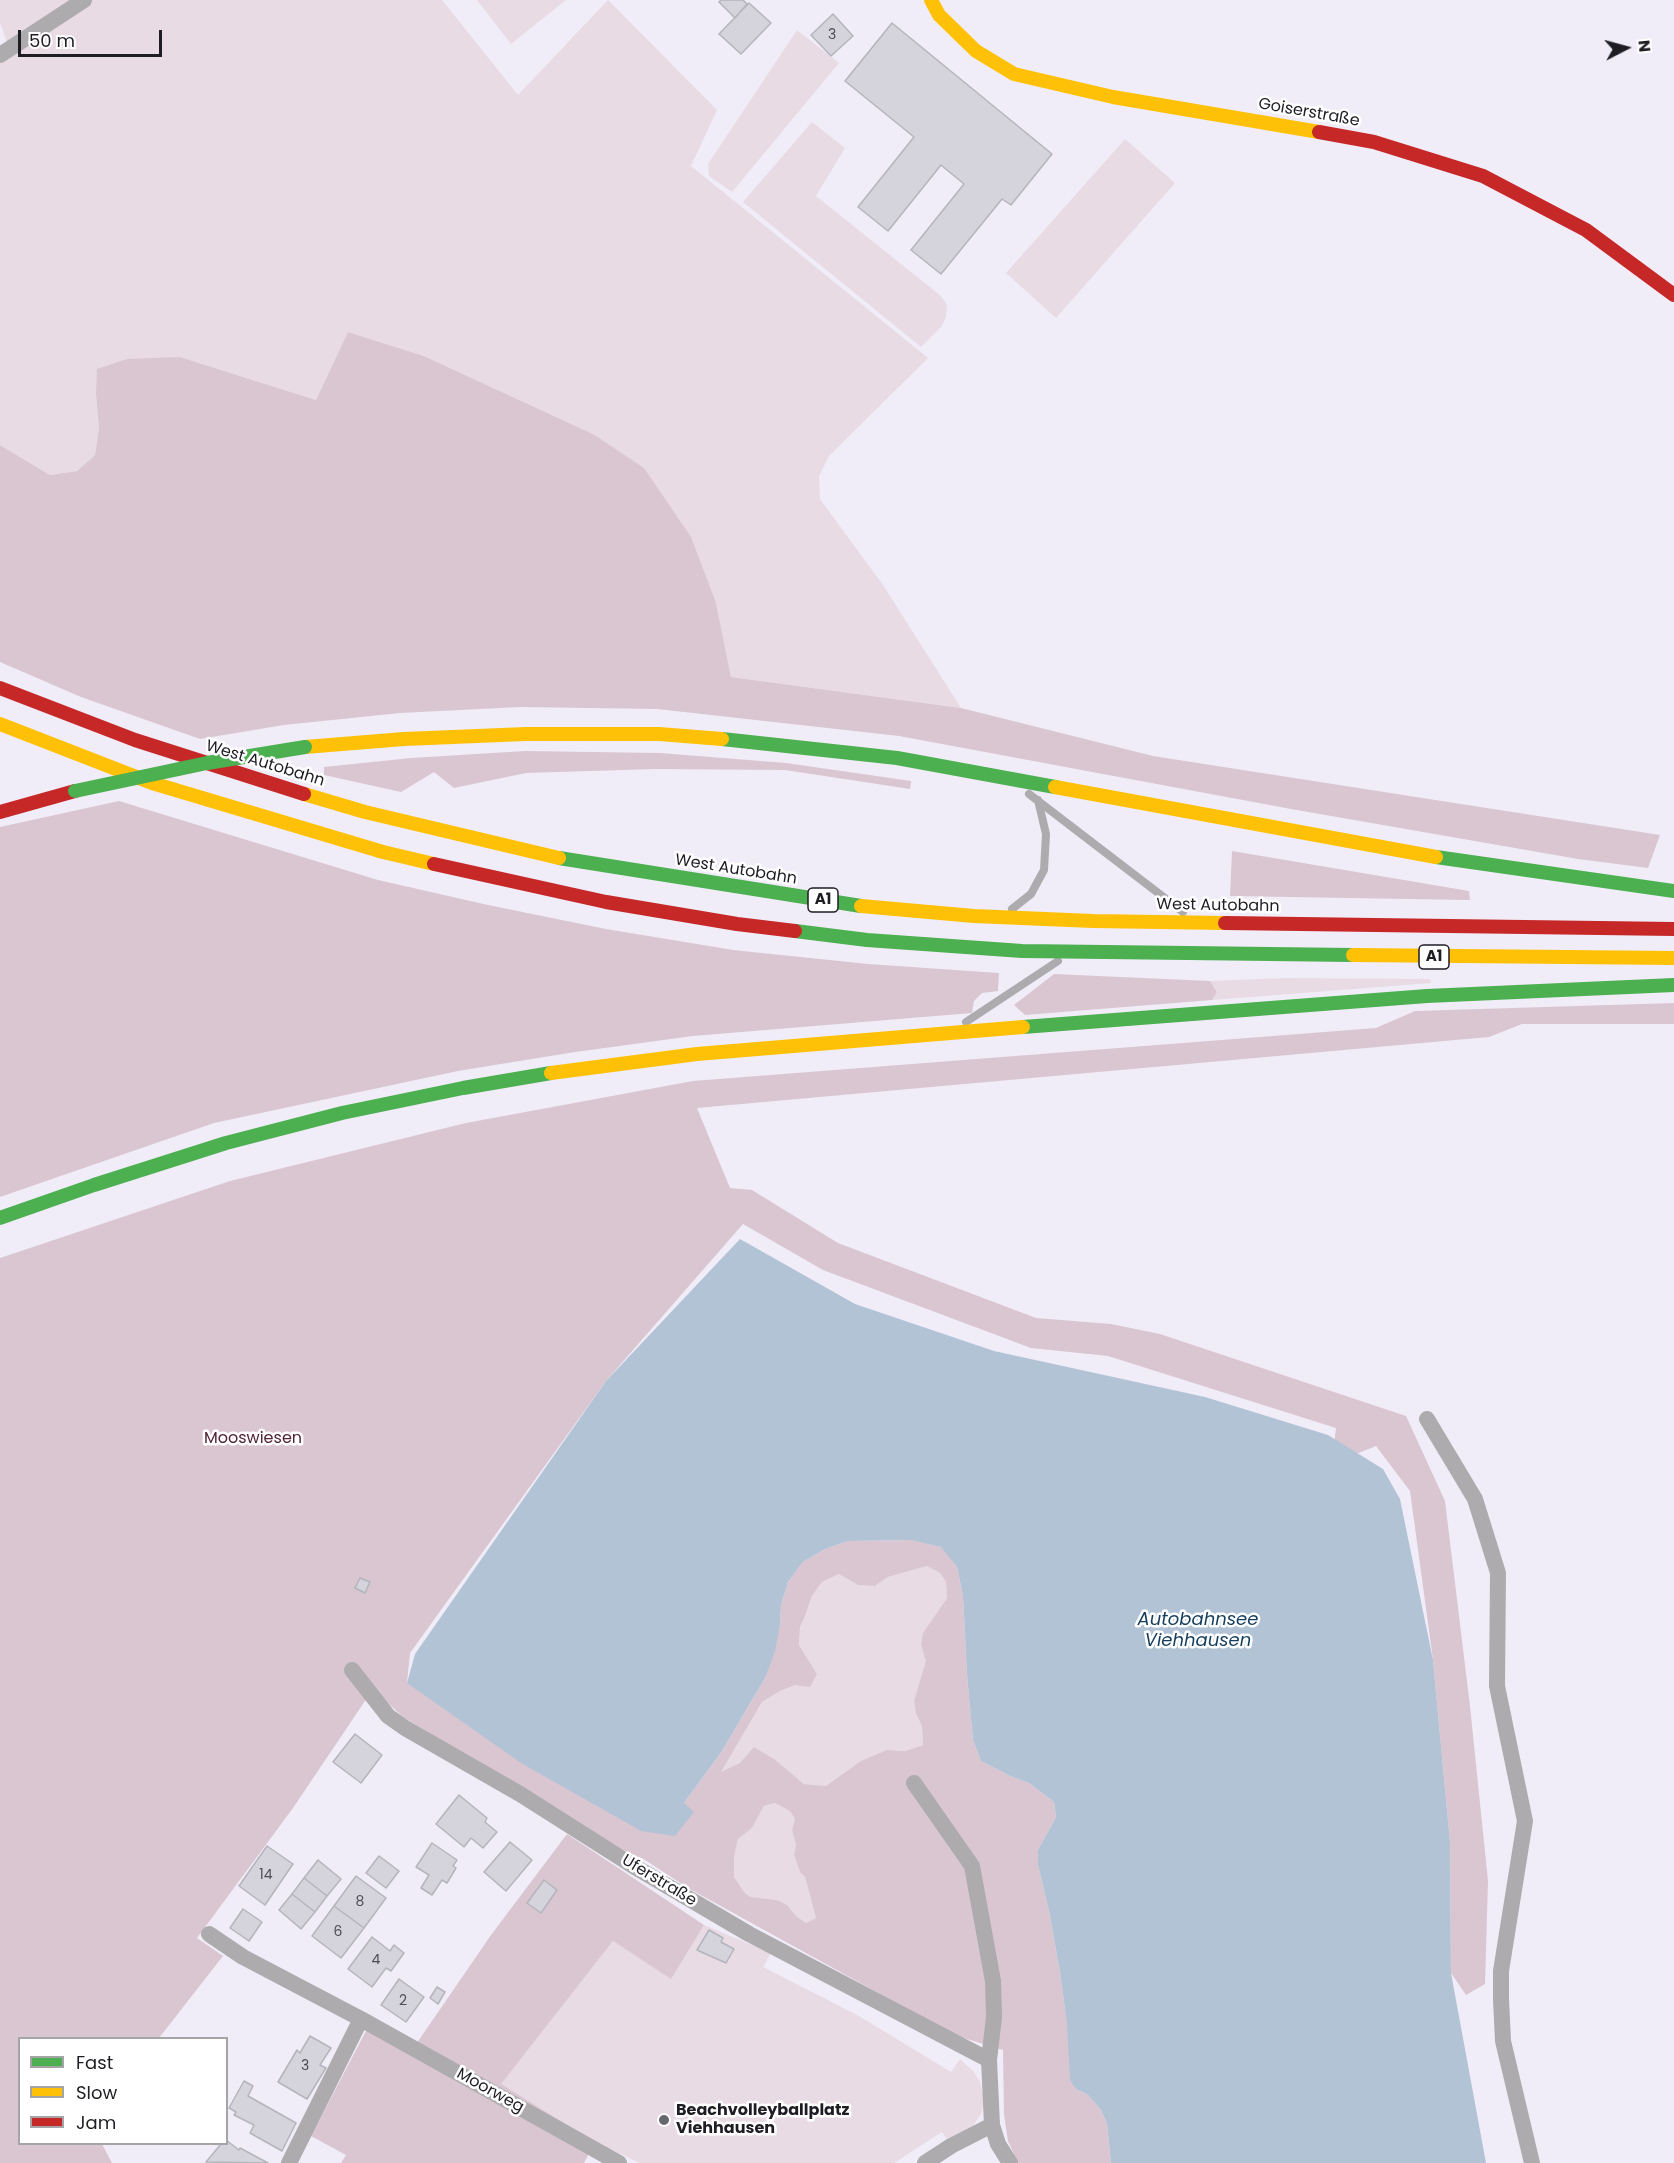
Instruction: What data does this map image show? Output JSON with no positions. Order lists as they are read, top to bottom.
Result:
{
  "streets": {
    "main road": ["Goiserstraße", "West Autobahn", "A1"],
    "street": ["Uferstraße", "Moorweg"]
  },
  "water": ["Autobahnsee Viehhausen"],
  "parks": ["Mooswiesen"],
  "places": ["Beachvolleyballplatz Viehhausen"],
  "house_numbers": [
    "3",
    "14",
    "8",
    "6",
    "4",
    "2",
    "3"
  ],
  "legend": ["Fast", "Slow", "Jam"],
  "scale_bar": "50 m",
  "north": "right"
}
